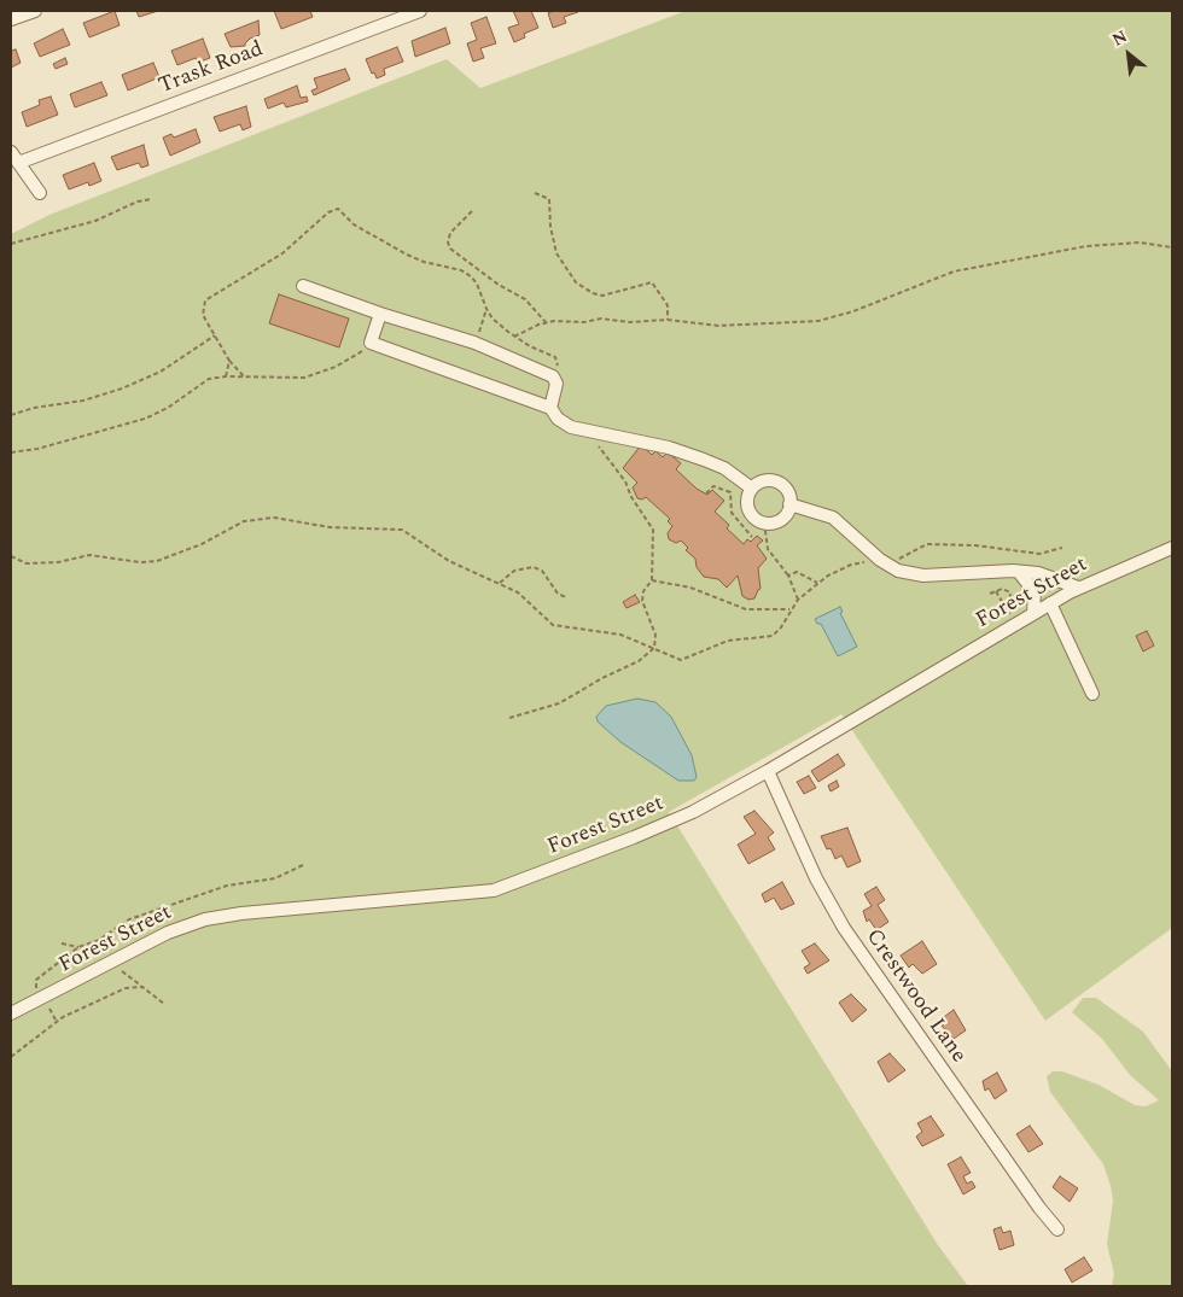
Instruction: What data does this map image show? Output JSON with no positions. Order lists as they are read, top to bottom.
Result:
{
  "streets": {
    "street": ["Trask Road", "Forest Street", "Crestwood Lane"]
  },
  "crossings": [
    ["Forest Street", "Crestwood Lane"]
  ],
  "north": "top left"
}
